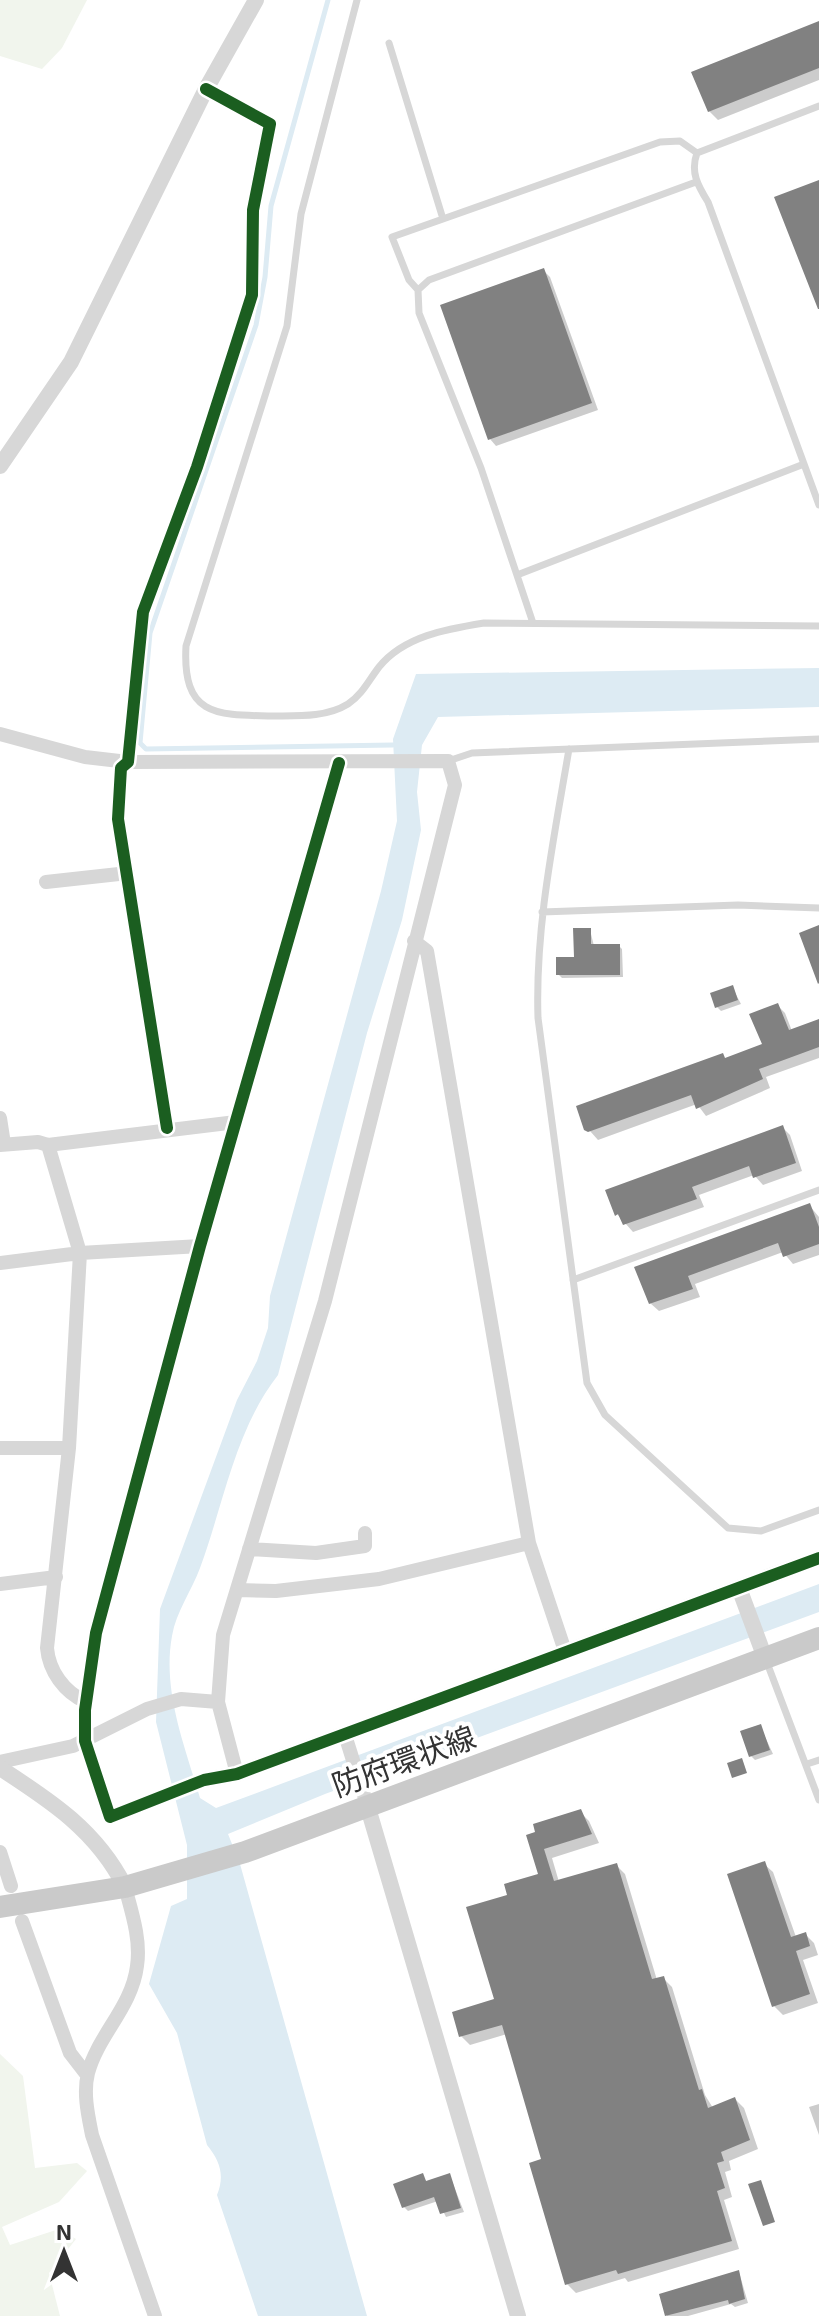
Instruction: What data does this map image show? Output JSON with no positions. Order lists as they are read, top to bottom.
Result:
{
  "streets": {
    "main road": ["防府環状線"]
  },
  "north": "top"
}
